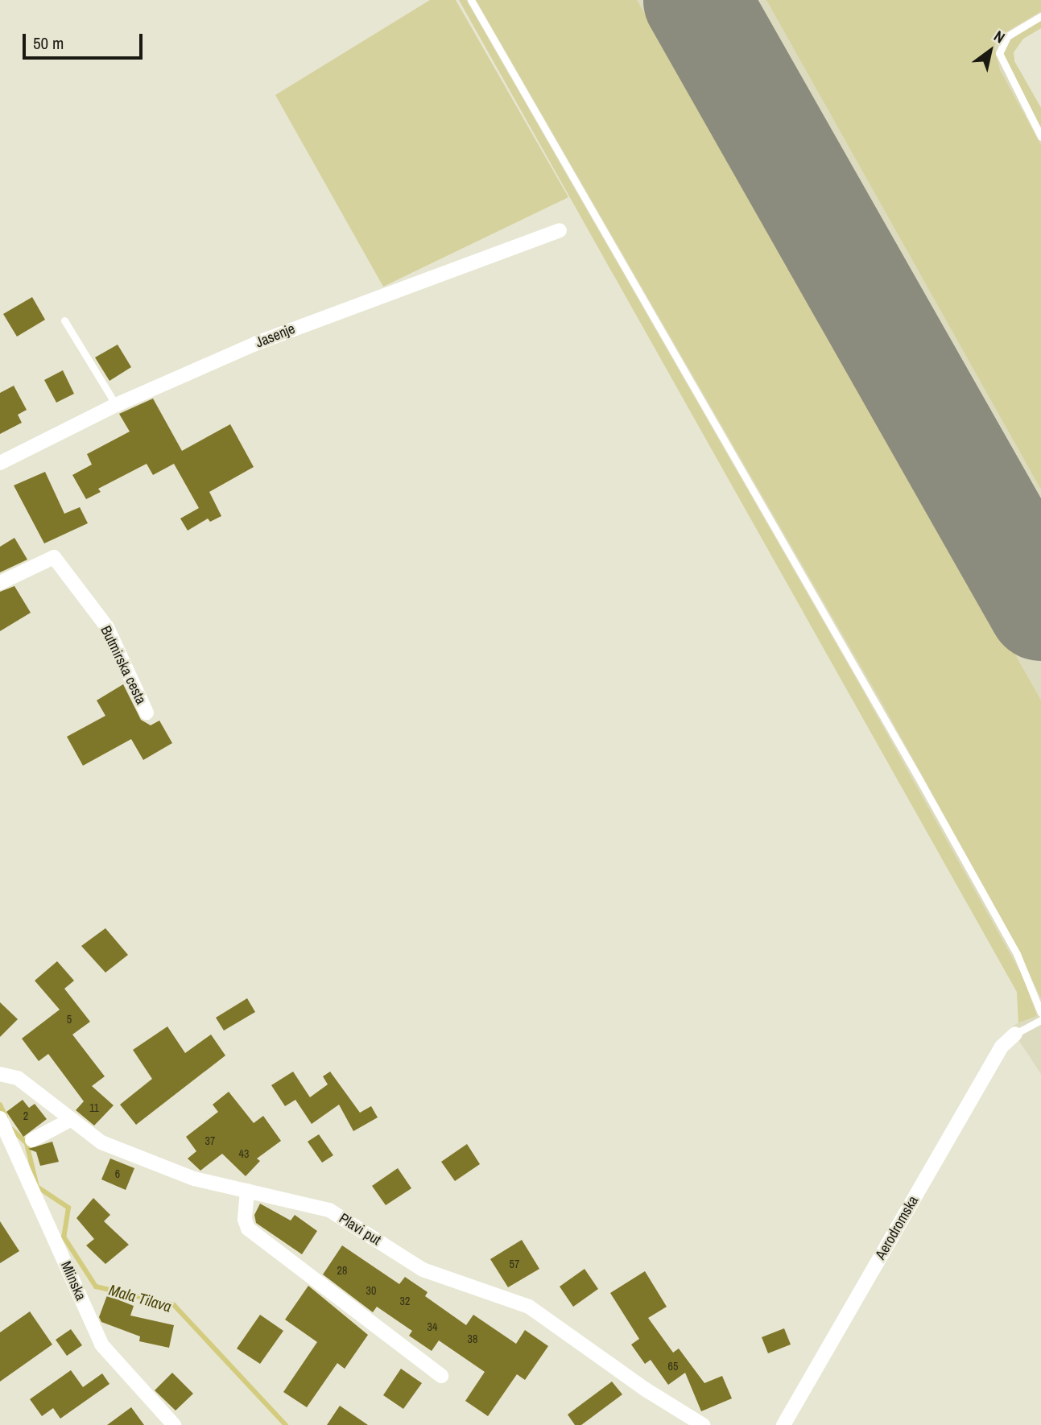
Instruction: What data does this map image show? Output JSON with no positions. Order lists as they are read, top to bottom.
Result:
{
  "streets": {
    "street": [
      "Jasenje",
      "Butmirska cesta",
      "Aerodromska",
      "Plavi put",
      "Mlinska"
    ]
  },
  "water": ["Mala Tilava"],
  "house_numbers": [
    "5",
    "11",
    "2",
    "37",
    "43",
    "6",
    "57",
    "28",
    "30",
    "32",
    "34",
    "38",
    "65"
  ],
  "scale_bar": "50 m",
  "north": "top right"
}
